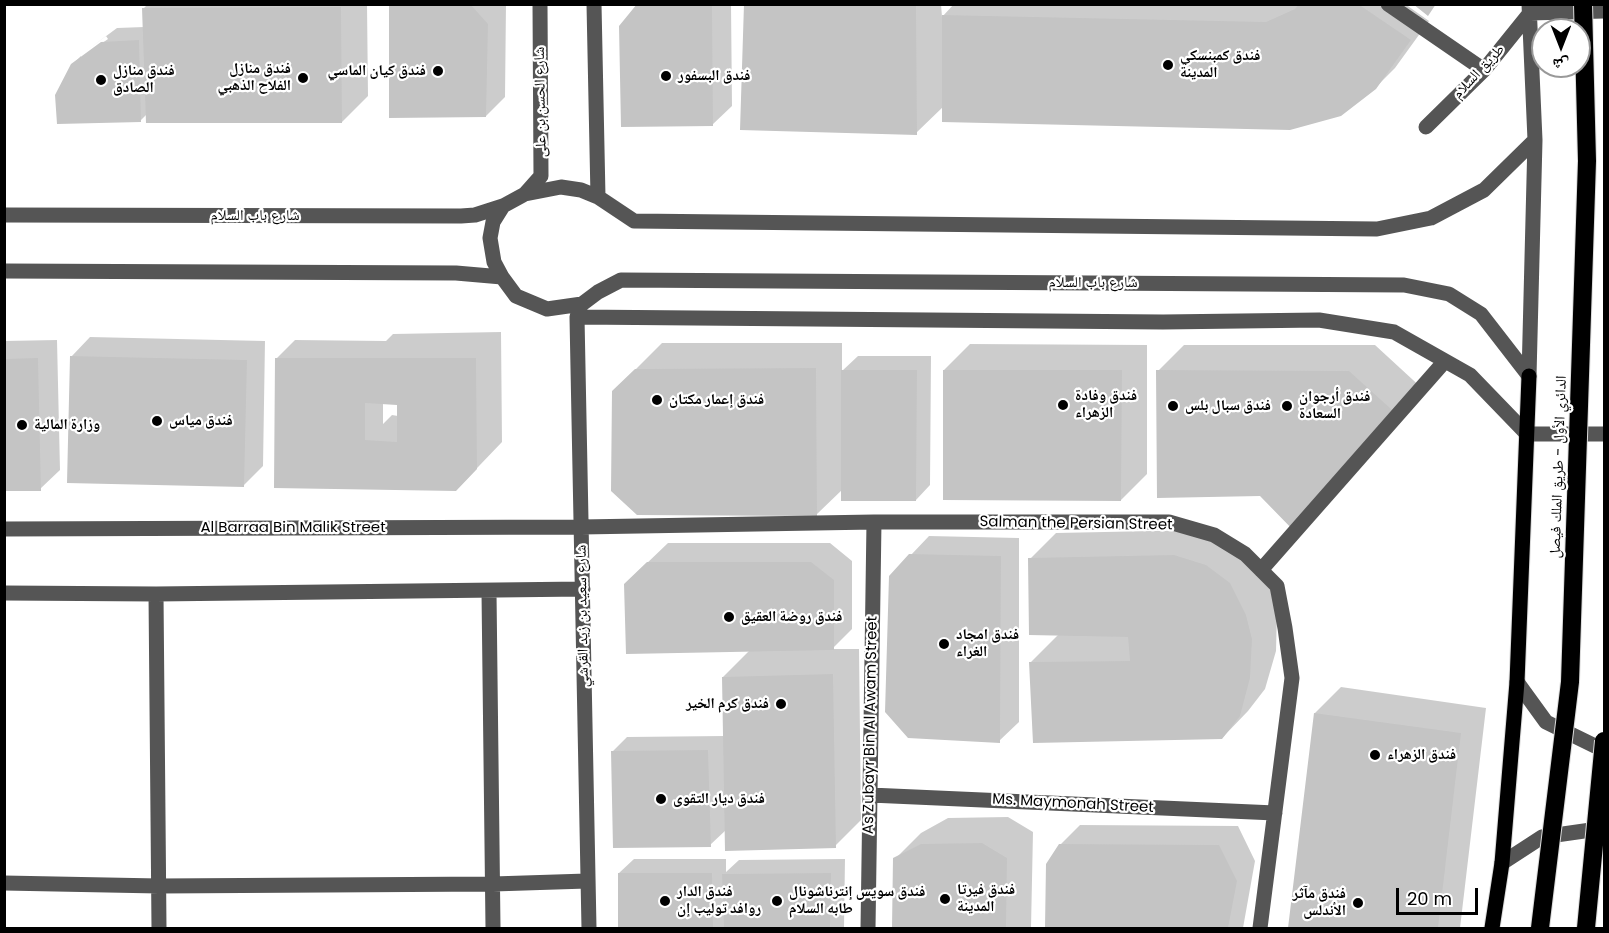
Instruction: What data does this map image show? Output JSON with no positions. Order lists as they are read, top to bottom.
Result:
{
  "streets": {
    "highway": ["الدائري الأول - طريق الملك فيصل"],
    "street": [
      "طريق السلام",
      "شارع الحسن بن على",
      "شارع باب السلام",
      "Salman the Persian Street",
      "Al Barraa Bin Malik Street",
      "شارع سعيد بن زيد القرشي",
      "As Zubayr Bin Al Awam Street",
      "Ms. Maymonah Street"
    ]
  },
  "crossings": [
    ["شارع الحسن بن على", "شارع باب السلام"],
    ["شارع باب السلام", "شارع سعيد بن زيد القرشي"],
    ["Salman the Persian Street", "Al Barraa Bin Malik Street"],
    ["Salman the Persian Street", "شارع سعيد بن زيد القرشي"],
    ["Salman the Persian Street", "As Zubayr Bin Al Awam Street"],
    ["Salman the Persian Street", "Ms. Maymonah Street"],
    ["Al Barraa Bin Malik Street", "شارع سعيد بن زيد القرشي"],
    ["As Zubayr Bin Al Awam Street", "Ms. Maymonah Street"]
  ],
  "places": [
    "فندق كمبنسكي المدينة",
    "فندق كيان الماسي",
    "فندق البسفور",
    "فندق منازل الفلاح الذهبي",
    "فندق منازل الصادق",
    "فندق إعمار مكتان",
    "فندق وفادة الزهراء",
    "فندق سبال بلس",
    "فندق أرجوان السعادة",
    "فندق مياس",
    "وزارة المالية",
    "فندق روضة العقيق",
    "فندق امجاد الغراء",
    "فندق كرم الخير",
    "فندق الزهراء",
    "فندق ديار التقوى",
    "فندق فيرتا المدينة",
    "فندق الدار روافد توليب إن",
    "فندق سويس إنترناشونال طابه السلام",
    "فندق مآثر الأندلس"
  ],
  "scale_bar": "20 m",
  "north": "bottom"
}
